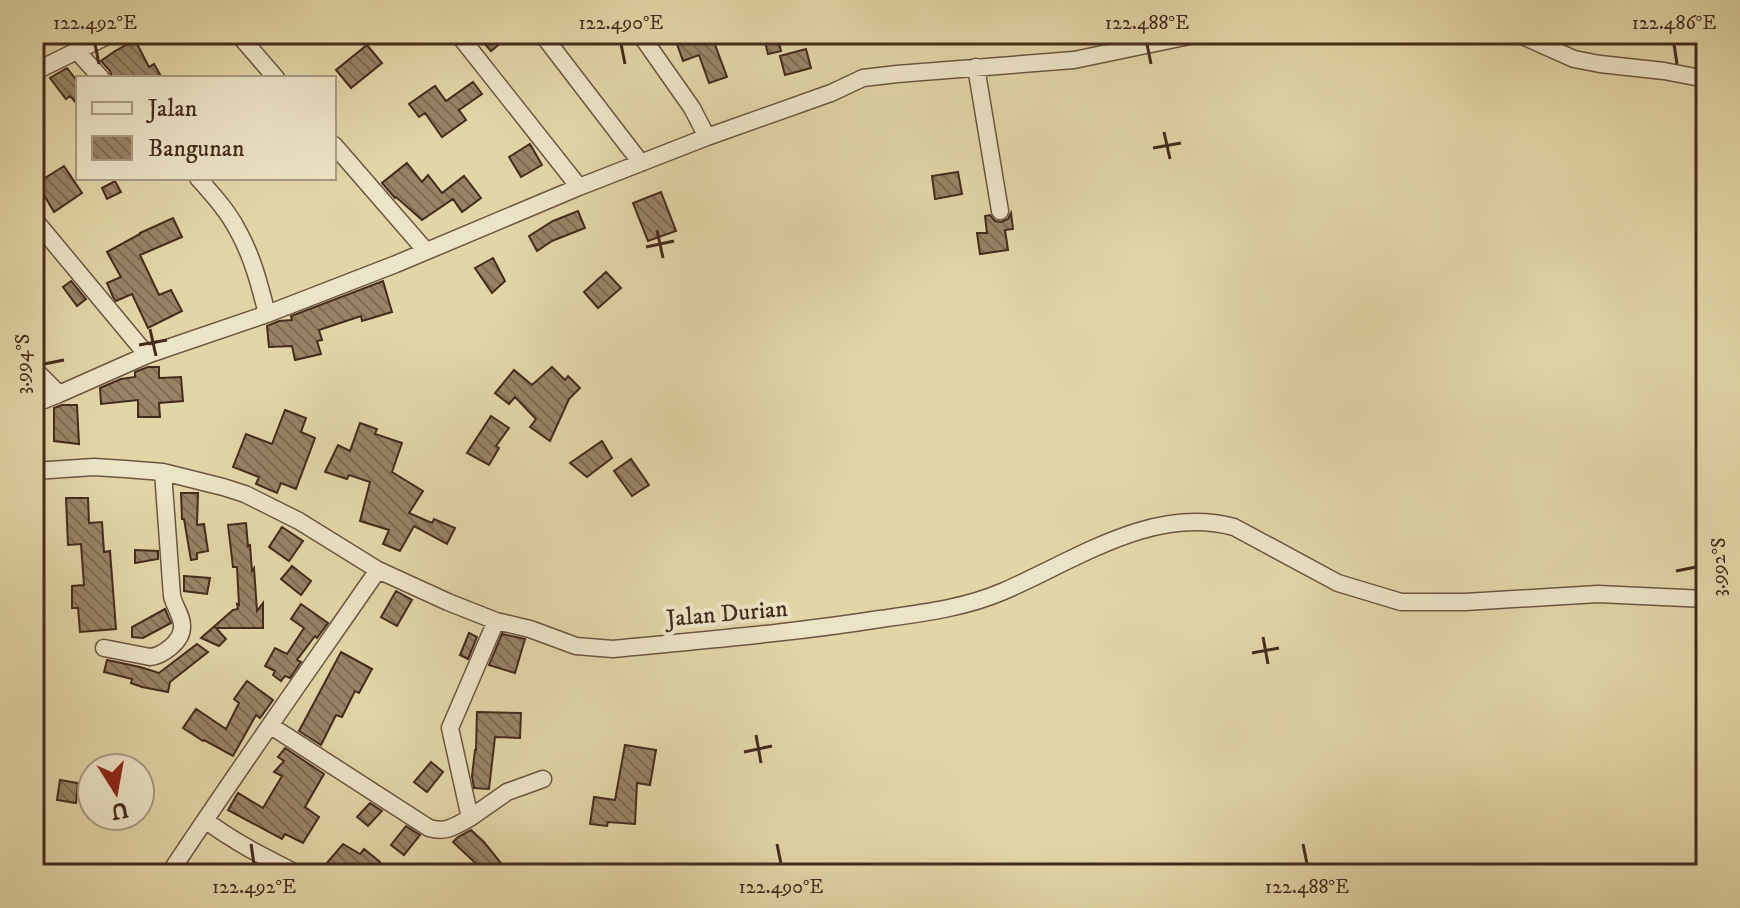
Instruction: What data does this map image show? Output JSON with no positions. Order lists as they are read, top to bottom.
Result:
{
  "streets": {
    "street": ["Jalan Durian"]
  },
  "legend": ["Jalan", "Bangunan"],
  "north": "bottom",
  "coordinates": [
    "122.492°E",
    "122.490°E",
    "122.488°E",
    "122.486°E",
    "3.994°S",
    "3.992°S"
  ]
}
